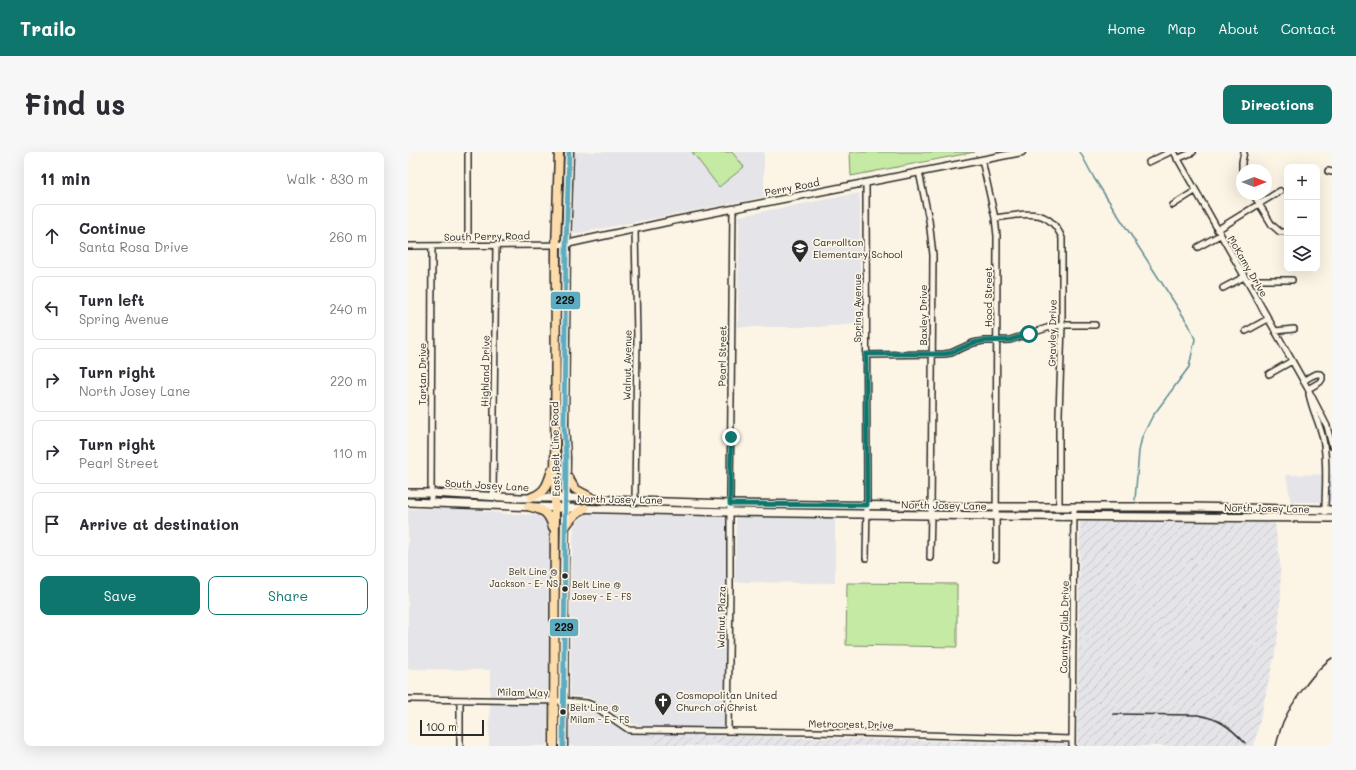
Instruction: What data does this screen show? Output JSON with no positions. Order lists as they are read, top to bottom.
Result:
{
  "streets": {
    "main road": ["East Belt Line Road", "South Josey Lane", "North Josey Lane"],
    "street": [
      "Perry Road",
      "South Perry Road",
      "McKamy Drive",
      "Hood Street",
      "Spring Avenue",
      "Baxley Drive",
      "Gravley Drive",
      "Pearl Street",
      "Walnut Avenue",
      "Highland Drive",
      "Tartan Drive",
      "Walnut Plaza",
      "Country Club Drive",
      "Milam Way",
      "Metrocrest Drive"
    ]
  },
  "crossings": [
    ["Perry Road", "South Perry Road"],
    ["Perry Road", "Hood Street"],
    ["Perry Road", "Spring Avenue"],
    ["Perry Road", "Baxley Drive"],
    ["Perry Road", "Pearl Street"],
    ["Perry Road", "Walnut Avenue"],
    ["Perry Road", "East Belt Line Road"],
    ["South Perry Road", "Highland Drive"],
    ["South Perry Road", "Tartan Drive"],
    ["South Perry Road", "East Belt Line Road"],
    ["McKamy Drive", "North Josey Lane"],
    ["Hood Street", "Gravley Drive"],
    ["Hood Street", "North Josey Lane"],
    ["Spring Avenue", "North Josey Lane"],
    ["Baxley Drive", "North Josey Lane"],
    ["Gravley Drive", "North Josey Lane"],
    ["Pearl Street", "North Josey Lane"],
    ["Pearl Street", "Walnut Plaza"],
    ["Walnut Avenue", "North Josey Lane"],
    ["Highland Drive", "South Josey Lane"],
    ["Tartan Drive", "South Josey Lane"],
    ["East Belt Line Road", "South Josey Lane"],
    ["East Belt Line Road", "North Josey Lane"],
    ["East Belt Line Road", "Milam Way"],
    ["South Josey Lane", "North Josey Lane"],
    ["North Josey Lane", "Walnut Plaza"],
    ["North Josey Lane", "Country Club Drive"],
    ["Walnut Plaza", "Metrocrest Drive"],
    ["Country Club Drive", "Metrocrest Drive"],
    ["Milam Way", "Metrocrest Drive"]
  ],
  "places": {
    "school or university": ["Carrollton Elementary School"],
    "other": ["Belt Line @ Jackson - E- NS", "Belt Line @ Josey - E - FS", "Belt Line @ Milam - E - FS"],
    "church": ["Cosmopolitan United Church of Christ"]
  },
  "lines": ["transit line 229"],
  "scale_bar": "100 m",
  "north": "right",
  "page": {
    "header": "Trailo",
    "nav": [
      "Home",
      "Map",
      "About",
      "Contact"
    ],
    "buttons": [
      "Directions",
      ["Save", "Share"]
    ],
    "title": "Find us",
    "heading": ["11 min", "Walk · 830 m"],
    "map_buttons": ["+", "−"],
    "list": [
      ["Continue", "Santa Rosa Drive", "260 m"],
      ["Turn left", "Spring Avenue", "240 m"],
      ["Turn right", "North Josey Lane", "220 m"],
      ["Turn right", "Pearl Street", "110 m"],
      "Arrive at destination"
    ],
    "scale": "100 m"
  }
}
